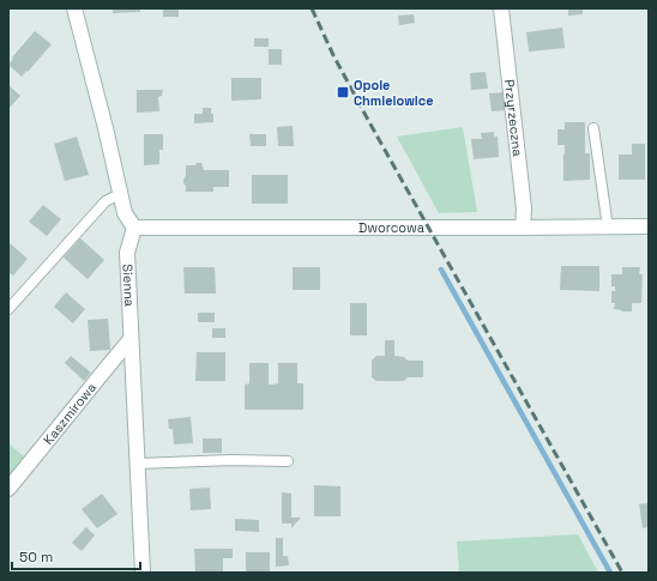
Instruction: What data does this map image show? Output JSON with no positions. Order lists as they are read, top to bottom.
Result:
{
  "streets": {
    "street": [
      "Przyrzeczna",
      "Dworcowa",
      "Sienna",
      "Kaszmirowa"
    ]
  },
  "crossings": [
    ["Przyrzeczna", "Dworcowa"],
    ["Dworcowa", "Sienna"],
    ["Sienna", "Kaszmirowa"]
  ],
  "places": {
    "transit": ["Opole Chmielowice"]
  },
  "scale_bar": "50 m"
}
